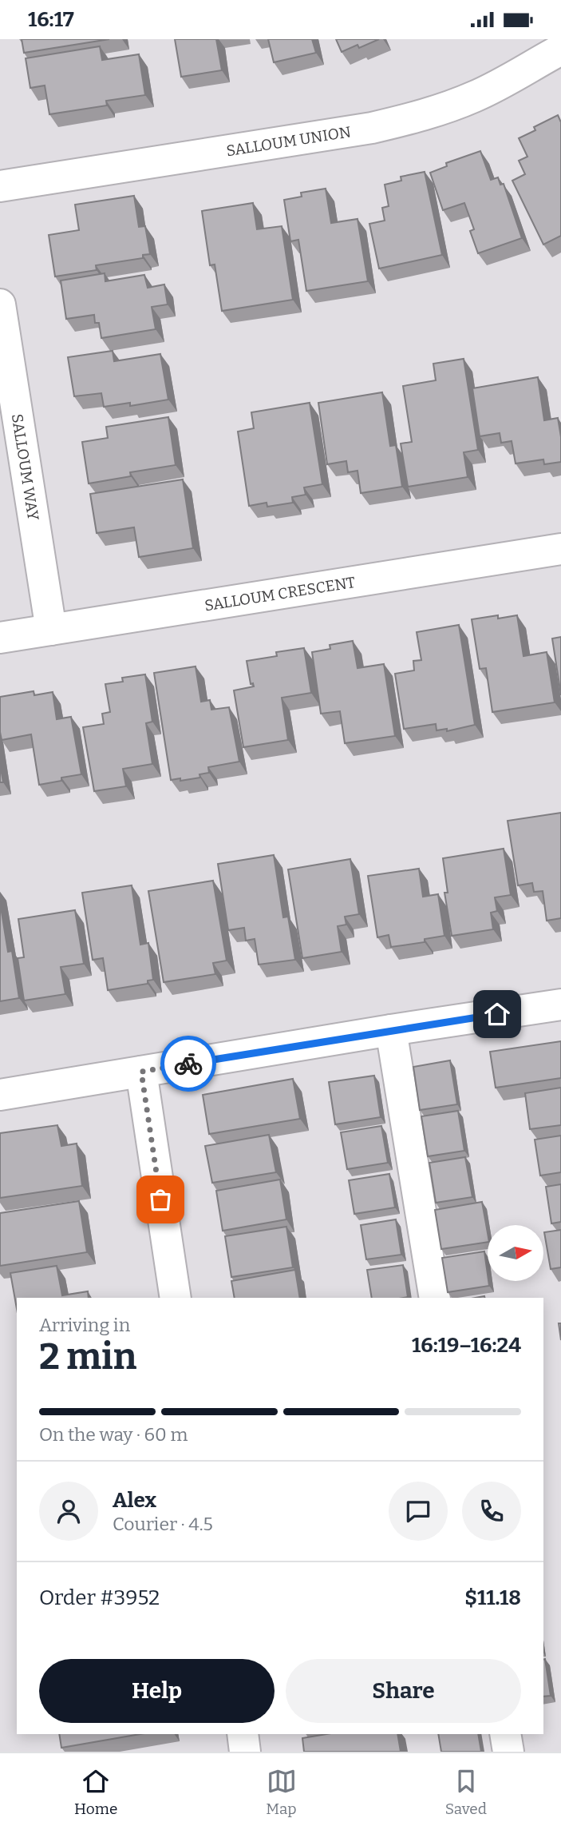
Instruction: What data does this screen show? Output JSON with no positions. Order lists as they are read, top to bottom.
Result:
{
  "streets": {
    "street": ["SALLOUM UNION", "SALLOUM WAY", "SALLOUM CRESCENT"]
  },
  "crossings": [
    ["SALLOUM WAY", "SALLOUM CRESCENT"]
  ],
  "north": "right",
  "page": {
    "status": "16:17",
    "heading": ["2 min", "Arriving in", "16:19–16:24"],
    "panel": [
      "Alex",
      "Courier · 4.5",
      "Order #3952",
      "$11.18"
    ],
    "bar": "On the way · 60 m",
    "buttons": ["Help", "Share"],
    "tabs": ["Home", "Map", "Saved"]
  }
}
